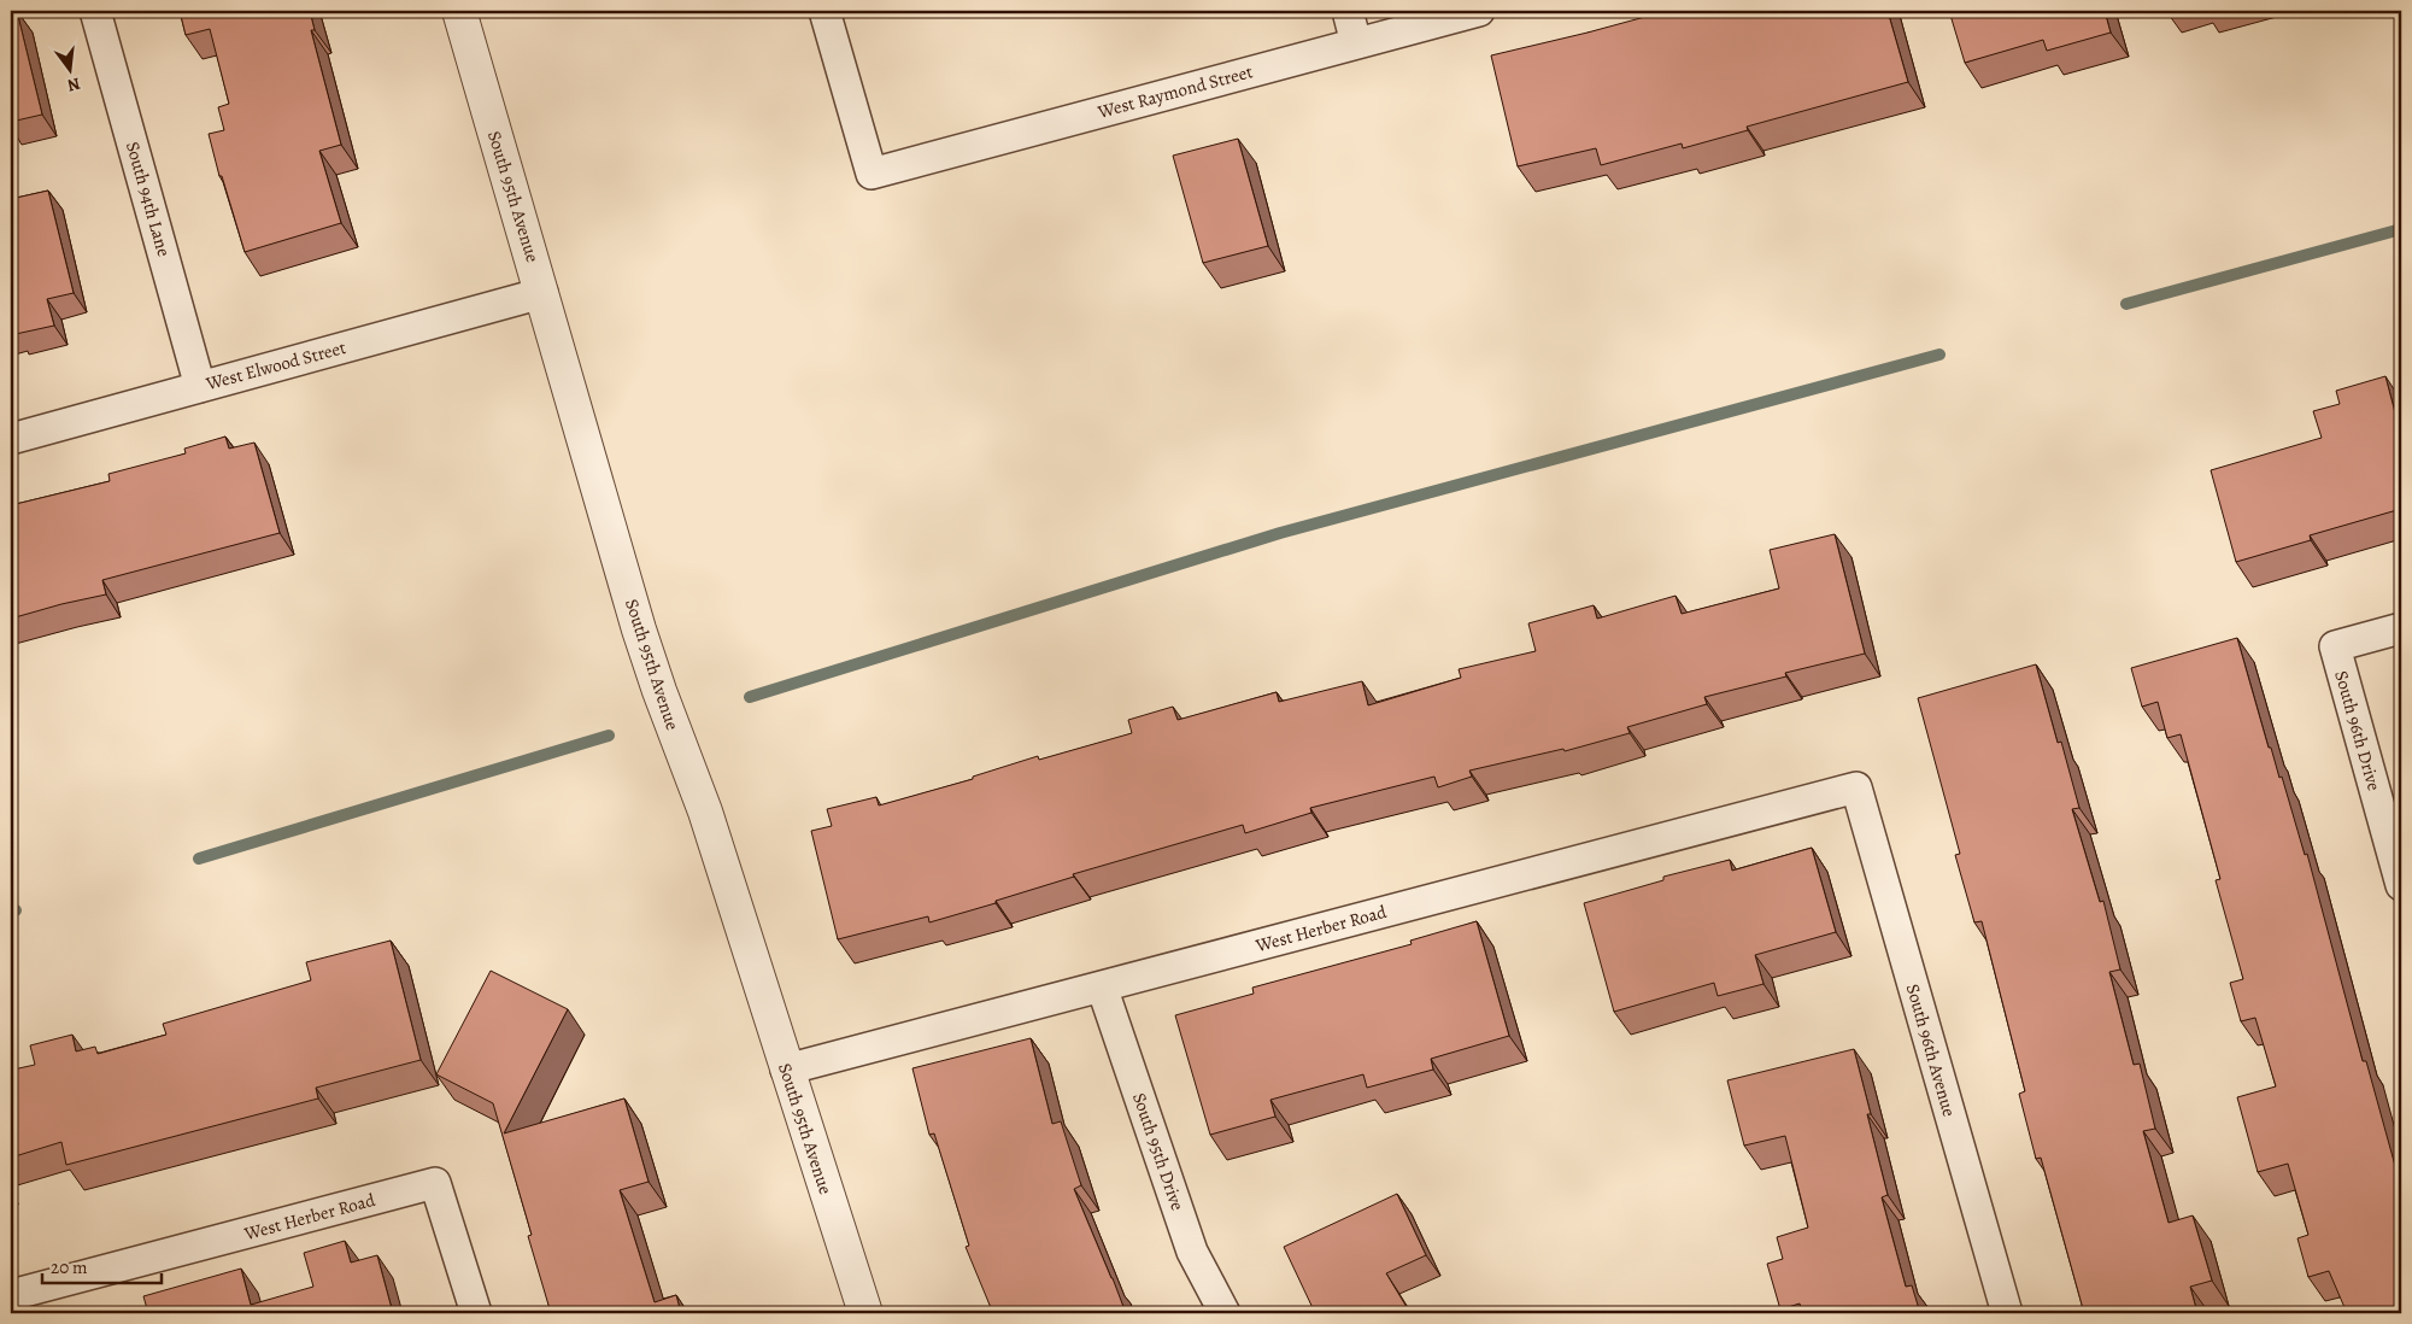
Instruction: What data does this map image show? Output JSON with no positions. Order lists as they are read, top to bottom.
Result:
{
  "streets": {
    "street": [
      "West Raymond Street",
      "South 95th Avenue",
      "South 94th Lane",
      "West Elwood Street",
      "South 96th Drive",
      "West Herber Road",
      "South 96th Avenue",
      "South 95th Drive"
    ]
  },
  "crossings": [
    ["South 95th Avenue", "West Elwood Street"],
    ["South 95th Avenue", "West Herber Road"],
    ["South 94th Lane", "West Elwood Street"],
    ["West Herber Road", "South 96th Avenue"],
    ["West Herber Road", "South 95th Drive"]
  ],
  "scale_bar": "20 m",
  "north": "bottom"
}
